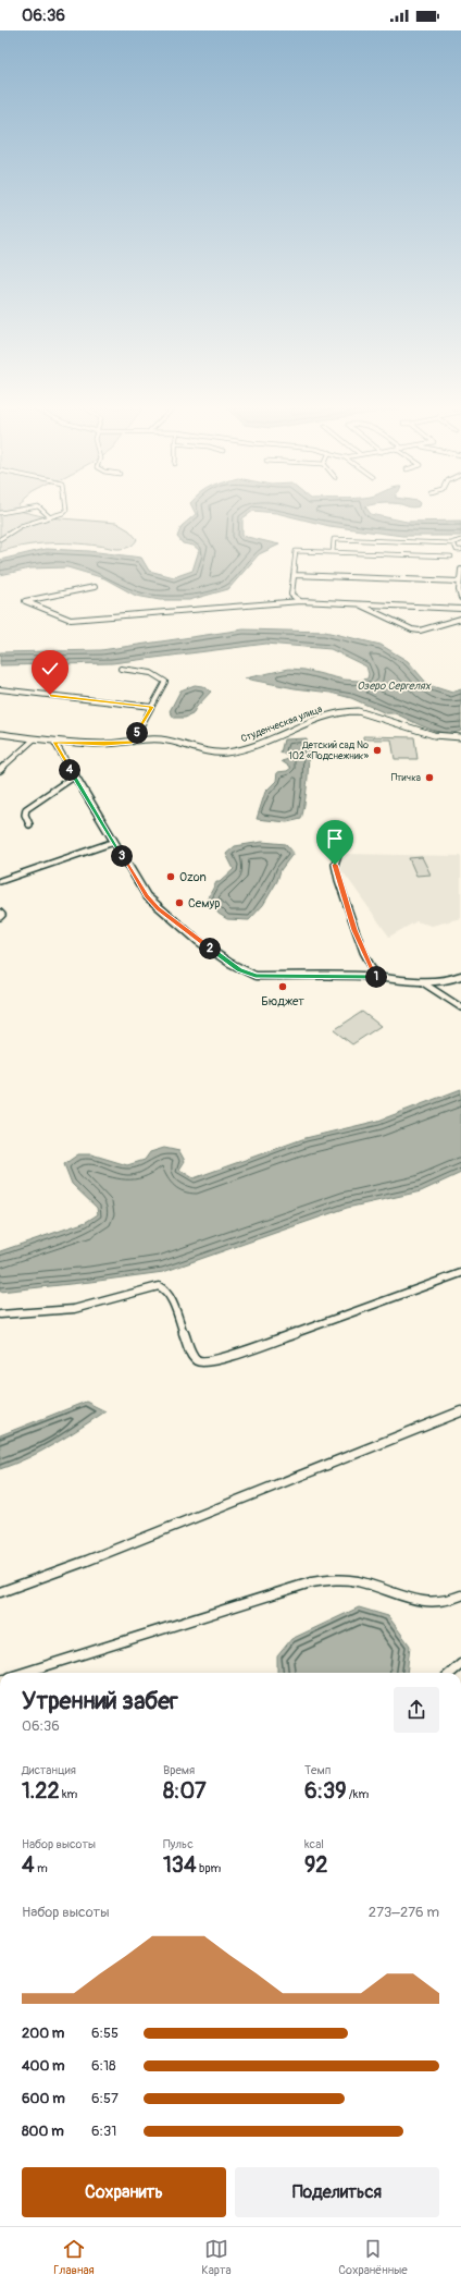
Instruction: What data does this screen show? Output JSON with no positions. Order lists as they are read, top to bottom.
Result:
{
  "streets": {
    "street": ["Студенческая улица"]
  },
  "water": ["Озеро Сергелях"],
  "places": [
    "Детский сад № 102 «Подснежник»",
    "Птичка",
    "Ozon",
    "Семур",
    "Бюджет"
  ],
  "page": {
    "status": "06:36",
    "pins": [
      "5",
      "4",
      "3",
      "2",
      "1"
    ],
    "heading": ["Утренний забег", "06:36"],
    "stats": [
      ["Дистанция", "1.22 km"],
      ["Время", "8:07"],
      ["Темп", "6:39 /km"],
      ["Набор высоты", "4 m"],
      ["Пульс", "134 bpm"],
      ["kcal", "92"]
    ],
    "chart": ["Набор высоты", "273–276 m"],
    "list": [
      {
        "name": "200 m",
        "note": "6:55"
      },
      {
        "name": "400 m",
        "note": "6:18"
      },
      {
        "name": "600 m",
        "note": "6:57"
      },
      {
        "name": "800 m",
        "note": "6:31"
      }
    ],
    "buttons": ["Сохранить", "Поделиться"],
    "tabs": ["Главная", "Карта", "Сохранённые"]
  }
}
